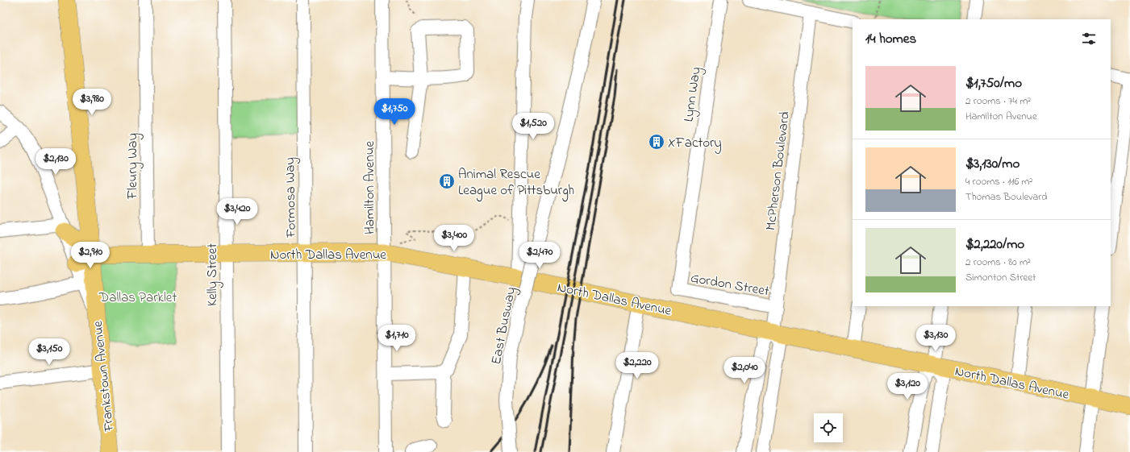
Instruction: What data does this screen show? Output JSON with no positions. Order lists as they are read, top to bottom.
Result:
{
  "streets": {
    "main road": ["North Dallas Avenue", "Frankstown Avenue"],
    "street": [
      "Lynn Way",
      "Fleury Way",
      "McPherson Boulevard",
      "Hamilton Avenue",
      "Formosa Way",
      "Kelly Street",
      "Gordon Street",
      "East Busway"
    ]
  },
  "crossings": [
    ["Lynn Way", "Gordon Street"],
    ["Fleury Way", "North Dallas Avenue"],
    ["McPherson Boulevard", "North Dallas Avenue"],
    ["McPherson Boulevard", "Gordon Street"],
    ["Hamilton Avenue", "North Dallas Avenue"],
    ["Formosa Way", "North Dallas Avenue"],
    ["North Dallas Avenue", "Kelly Street"]
  ],
  "parks": ["Dallas Parklet"],
  "places": {
    "building": ["XFactory", "Animal Rescue League of Pittsburgh"]
  },
  "page": {
    "heading": "14 homes",
    "list": [
      {
        "name": "$1,750/mo",
        "note": "2 rooms · 74 m² · Hamilton Avenue"
      },
      {
        "name": "$3,130/mo",
        "note": "4 rooms · 116 m² · Thomas Boulevard"
      },
      {
        "name": "$2,220/mo",
        "note": "2 rooms · 80 m² · Simonton Street"
      }
    ],
    "price": [
      "$3,980",
      "$1,750",
      "$1,520",
      "$2,130",
      "$3,420",
      "$3,400",
      "$2,910",
      "$2,470",
      "$1,710",
      "$3,130",
      "$3,150",
      "$2,220",
      "$2,040",
      "$3,120"
    ]
  }
}
